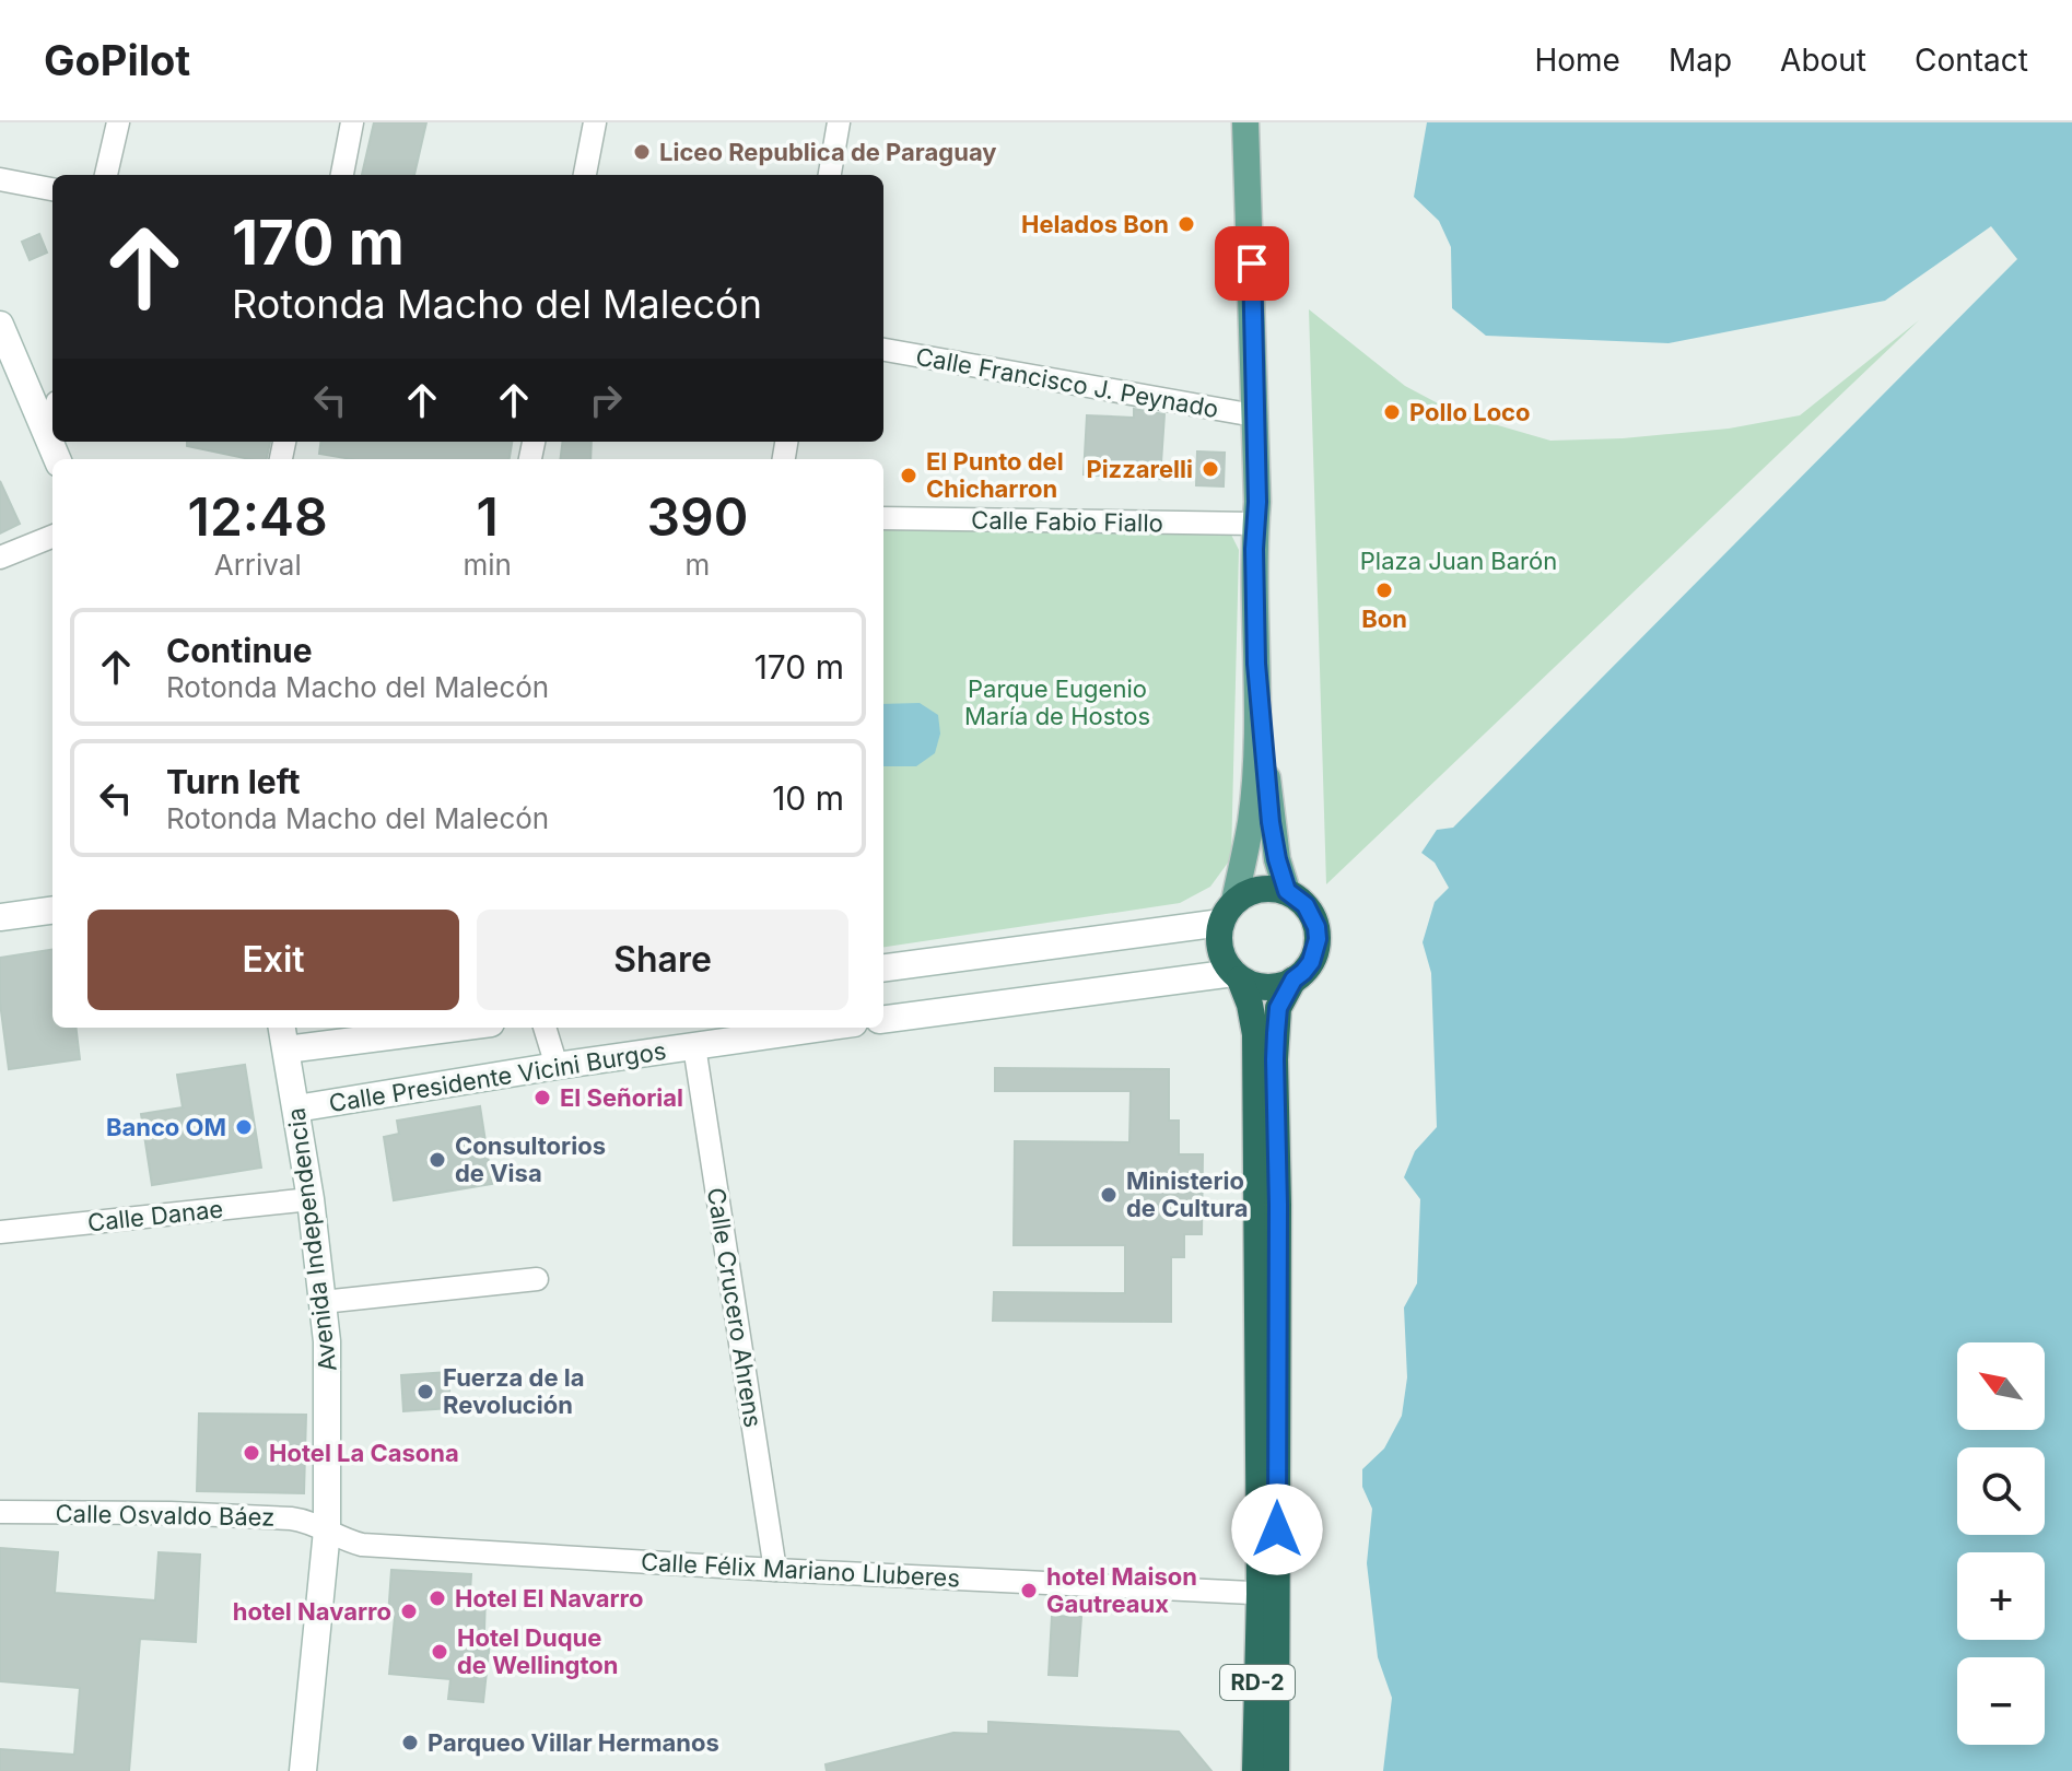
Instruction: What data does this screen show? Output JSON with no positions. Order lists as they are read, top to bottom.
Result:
{
  "streets": {
    "highway": ["RD-2"],
    "street": [
      "Calle Francisco J. Peynado",
      "Calle Fabio Fiallo",
      "Calle Presidente Vicini Burgos",
      "Calle Danae",
      "Avenida Independencia",
      "Calle Crucero Ahrens",
      "Calle Osvaldo Báez",
      "Calle Félix Mariano Lluberes"
    ]
  },
  "crossings": [
    ["Calle Francisco J. Peynado", "RD-2"],
    ["Calle Fabio Fiallo", "RD-2"],
    ["Calle Presidente Vicini Burgos", "Avenida Independencia"],
    ["Calle Presidente Vicini Burgos", "Calle Crucero Ahrens"],
    ["Calle Danae", "Avenida Independencia"],
    ["Avenida Independencia", "Calle Osvaldo Báez"],
    ["Avenida Independencia", "Calle Félix Mariano Lluberes"],
    ["Calle Crucero Ahrens", "Calle Félix Mariano Lluberes"],
    ["Calle Osvaldo Báez", "Calle Félix Mariano Lluberes"],
    ["Calle Félix Mariano Lluberes", "RD-2"]
  ],
  "parks": ["Plaza Juan Barón", "Parque Eugenio María de Hostos"],
  "places": [
    "Liceo Republica de Paraguay",
    "Helados Bon",
    "Pollo Loco",
    "Pizzarelli",
    "El Punto del Chicharron",
    "Bon",
    "El Señorial",
    "Banco OM",
    "Consultorios de Visa",
    "Ministerio de Cultura",
    "Fuerza de la Revolución",
    "Hotel La Casona",
    "hotel Maison Gautreaux",
    "Hotel El Navarro",
    "hotel Navarro",
    "Hotel Duque de Wellington",
    "Parqueo Villar Hermanos"
  ],
  "north": "top left",
  "page": {
    "header": "GoPilot",
    "nav": [
      "Home",
      "Map",
      "About",
      "Contact"
    ],
    "turn": ["170 m", "Rotonda Macho del Malecón"],
    "eta": [
      "12:48",
      "Arrival",
      "1",
      "min",
      "390",
      "m"
    ],
    "list": [
      {
        "name": "Continue",
        "note": "Rotonda Macho del Malecón",
        "value": "170 m"
      },
      {
        "name": "Turn left",
        "note": "Rotonda Macho del Malecón",
        "value": "10 m"
      }
    ],
    "buttons": ["Exit", "Share"],
    "map_buttons": ["+", "−"]
  }
}
